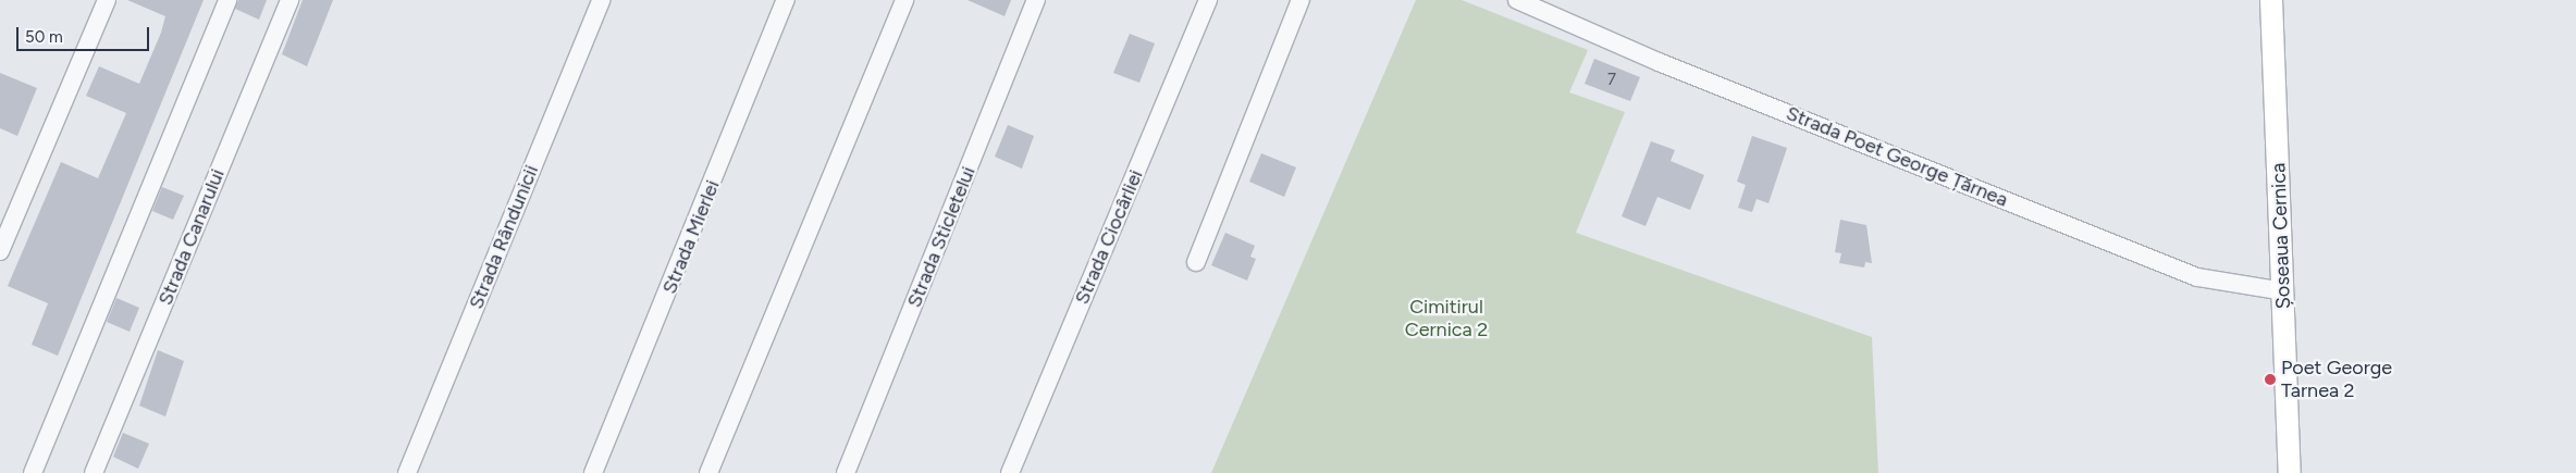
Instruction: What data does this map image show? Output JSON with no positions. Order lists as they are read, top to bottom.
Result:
{
  "streets": {
    "main road": ["Șoseaua Cernica"],
    "street": [
      "Strada Poet George Țărnea",
      "Strada Canarului",
      "Strada Rândunicii",
      "Strada Mierlei",
      "Strada Sticletelui",
      "Strada Ciocârliei"
    ]
  },
  "crossings": [
    ["Strada Poet George Țărnea", "Șoseaua Cernica"]
  ],
  "parks": ["Cimitirul Cernica 2"],
  "places": ["Poet George Tarnea 2"],
  "house_numbers": ["7"],
  "scale_bar": "50 m"
}
